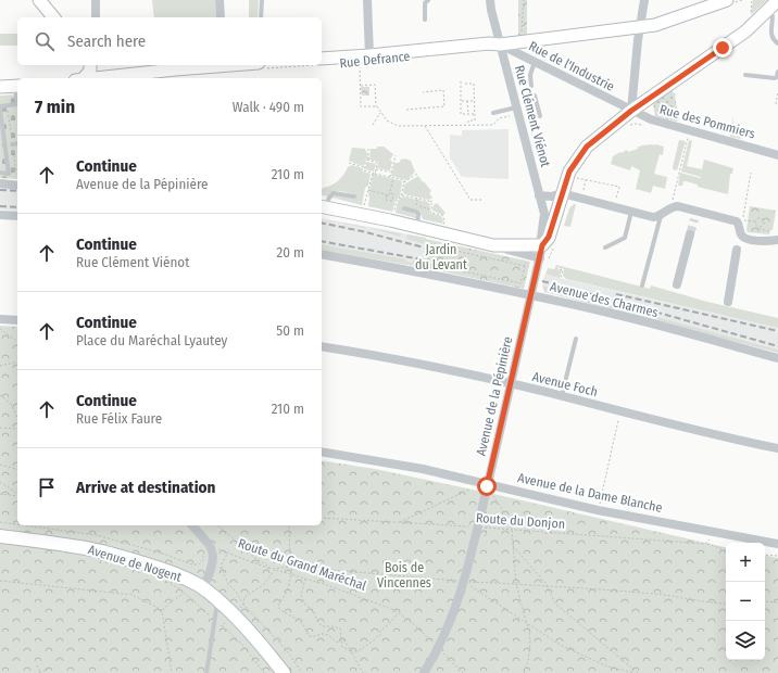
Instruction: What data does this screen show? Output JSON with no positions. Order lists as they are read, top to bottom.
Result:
{
  "streets": {
    "main road": ["Rue Defrance", "Avenue de Nogent"],
    "street": [
      "Rue de l'Industrie",
      "Rue Clément Viénot",
      "Rue des Pommiers",
      "Avenue des Charmes",
      "Avenue Foch",
      "Avenue de la Pépinière",
      "Avenue de la Dame Blanche"
    ],
    "path": ["Route du Donjon", "Route du Grand Maréchal"]
  },
  "crossings": [
    ["Rue Defrance", "Rue de l'Industrie"],
    ["Rue Defrance", "Rue Clément Viénot"],
    ["Rue de l'Industrie", "Rue Clément Viénot"],
    ["Rue de l'Industrie", "Rue des Pommiers"],
    ["Rue Clément Viénot", "Avenue de la Pépinière"],
    ["Avenue des Charmes", "Avenue de la Pépinière"],
    ["Avenue Foch", "Avenue de la Pépinière"],
    ["Avenue de la Pépinière", "Avenue de la Dame Blanche"],
    ["Avenue de la Pépinière", "Route du Donjon"],
    ["Avenue de la Pépinière", "Route du Grand Maréchal"]
  ],
  "parks": ["Jardin du Levant", "Bois de Vincennes"],
  "page": {
    "search": "Search here",
    "heading": ["7 min", "Walk · 490 m"],
    "list": [
      ["Continue", "Avenue de la Pépinière", "210 m"],
      ["Continue", "Rue Clément Viénot", "20 m"],
      ["Continue", "Place du Maréchal Lyautey", "50 m"],
      ["Continue", "Rue Félix Faure", "210 m"],
      "Arrive at destination"
    ],
    "map_buttons": ["+", "−"]
  }
}
